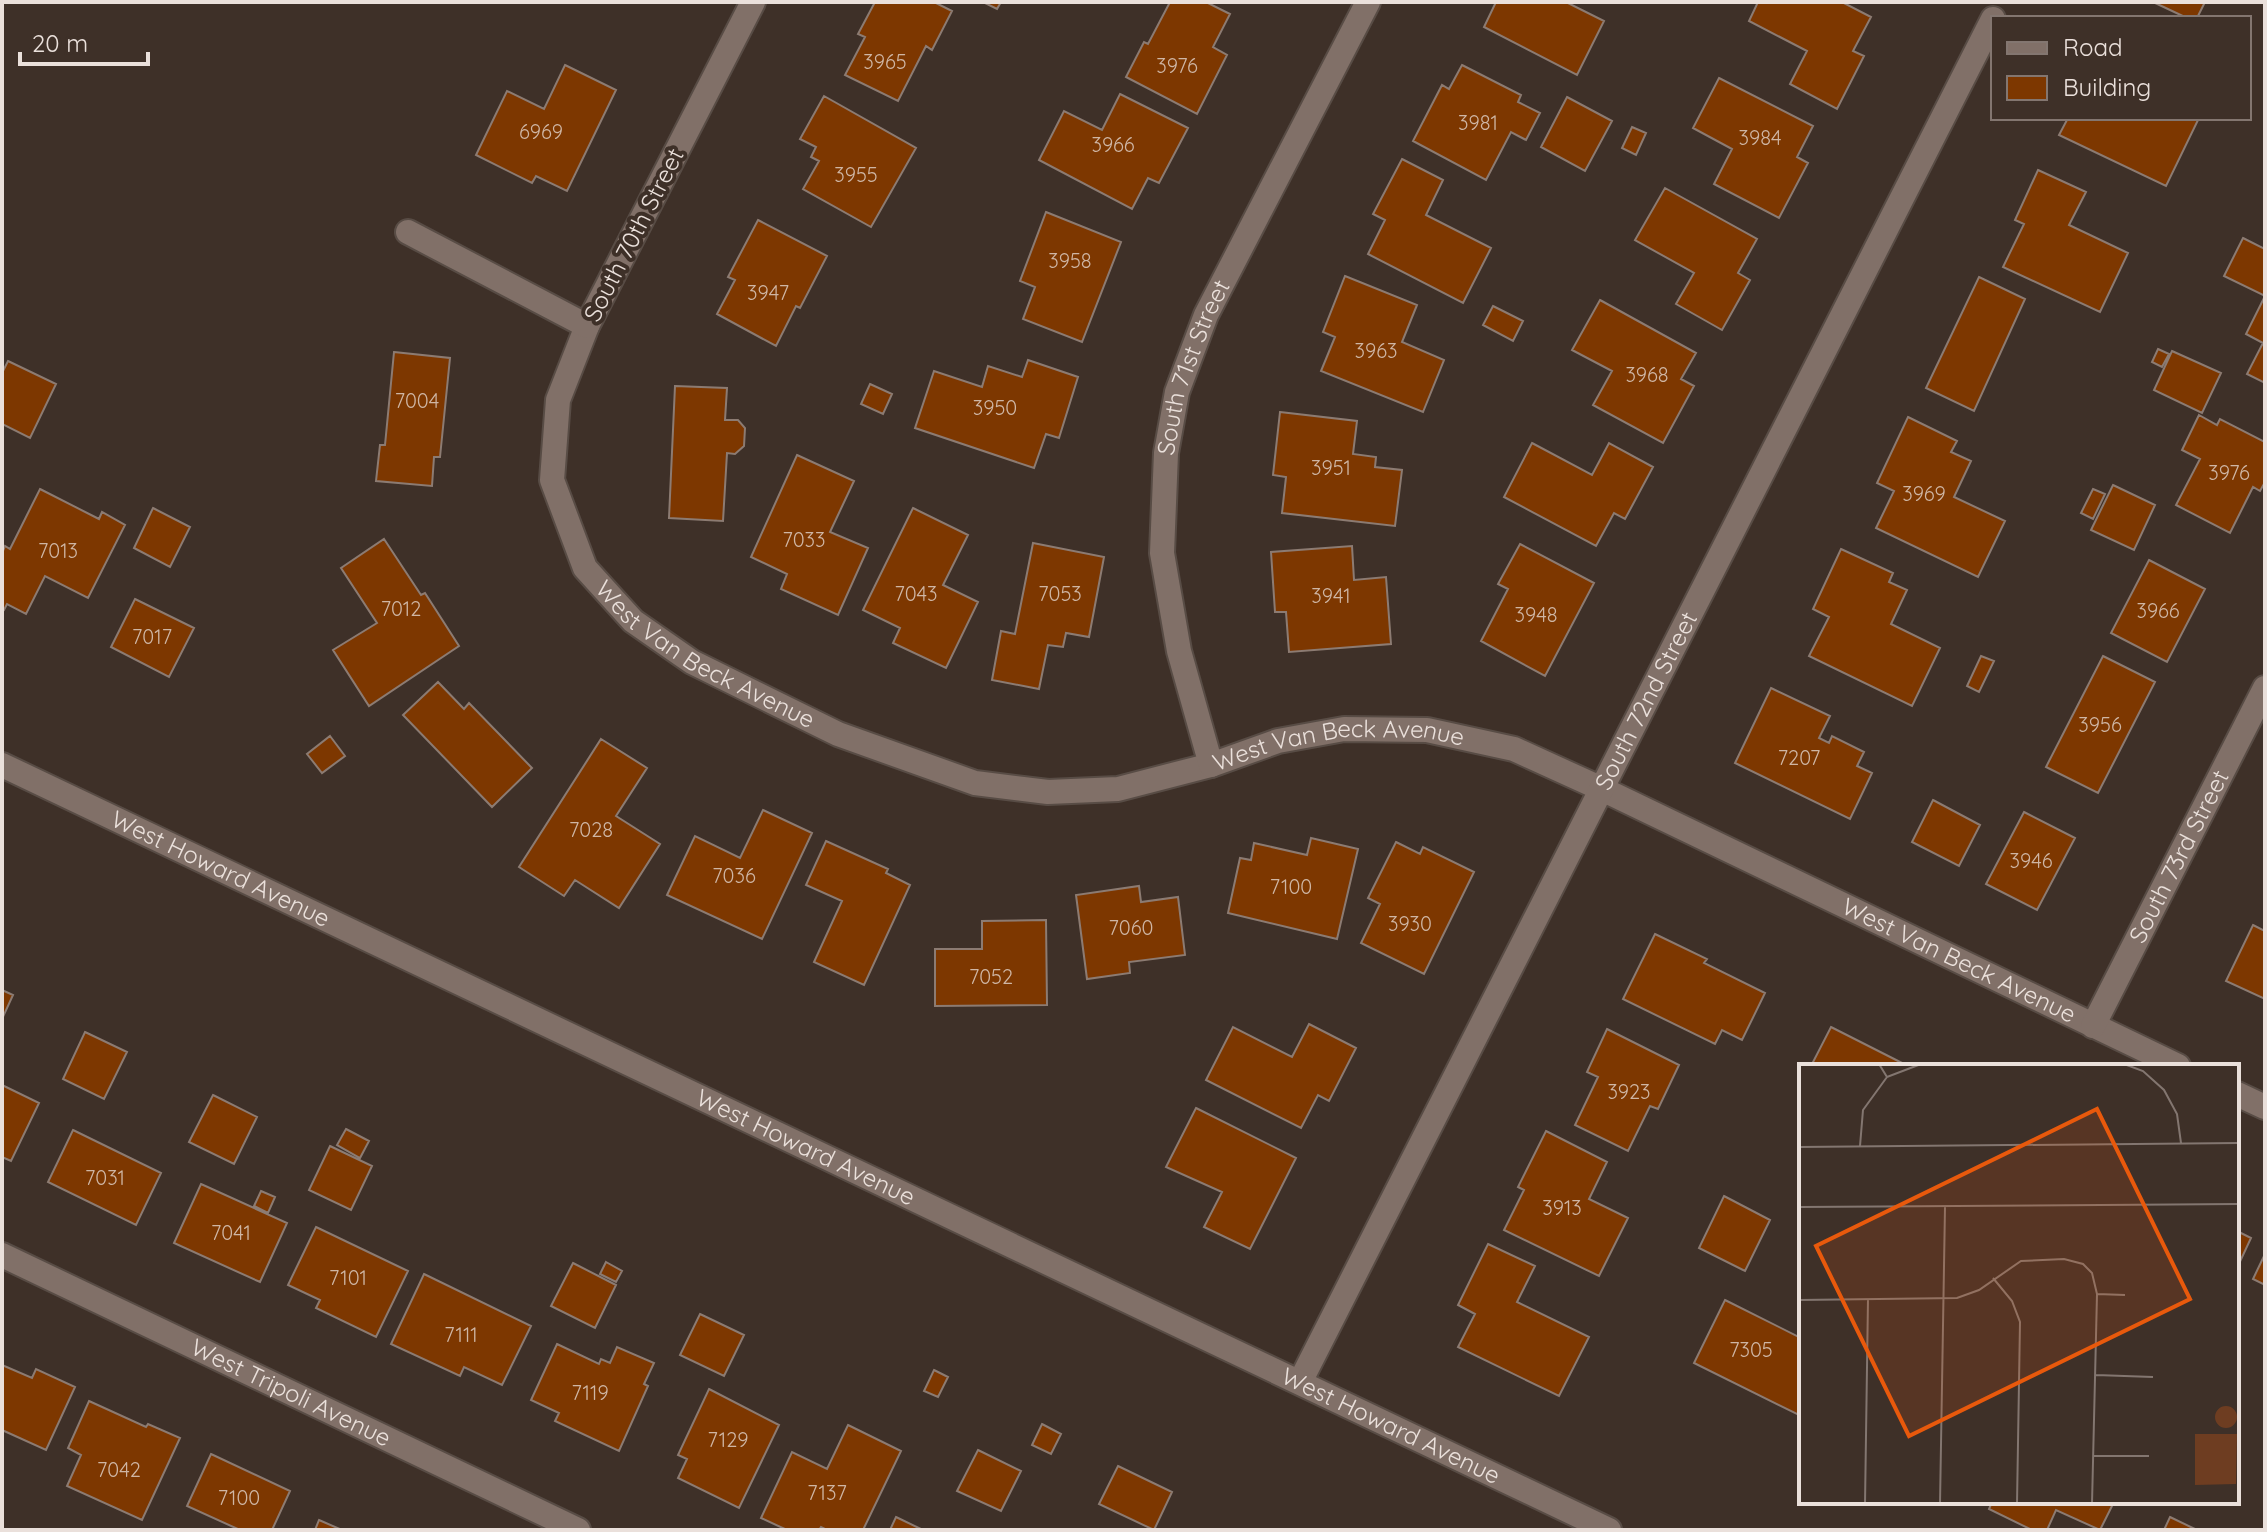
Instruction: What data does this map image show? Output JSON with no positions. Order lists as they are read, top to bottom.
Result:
{
  "streets": {
    "street": [
      "South 70th Street",
      "South 71st Street",
      "West Van Beck Avenue",
      "South 72nd Street",
      "South 73rd Street",
      "West Howard Avenue",
      "West Tripoli Avenue"
    ]
  },
  "crossings": [
    ["South 70th Street", "West Van Beck Avenue"],
    ["South 71st Street", "West Van Beck Avenue"],
    ["West Van Beck Avenue", "South 72nd Street"],
    ["West Van Beck Avenue", "South 73rd Street"],
    ["South 72nd Street", "West Howard Avenue"]
  ],
  "house_numbers": [
    "3965",
    "3976",
    "3981",
    "6969",
    "3984",
    "3966",
    "3955",
    "3958",
    "3947",
    "3963",
    "3968",
    "7004",
    "3950",
    "3951",
    "3976",
    "3969",
    "7033",
    "7013",
    "7043",
    "7053",
    "3941",
    "7012",
    "3966",
    "3948",
    "7017",
    "3956",
    "7207",
    "7028",
    "3946",
    "7036",
    "7100",
    "3930",
    "7060",
    "7052",
    "3923",
    "7031",
    "3913",
    "7041",
    "7101",
    "7111",
    "7305",
    "7119",
    "7129",
    "7042",
    "7137",
    "7100"
  ],
  "legend": ["Road", "Building"],
  "scale_bar": "20 m"
}
